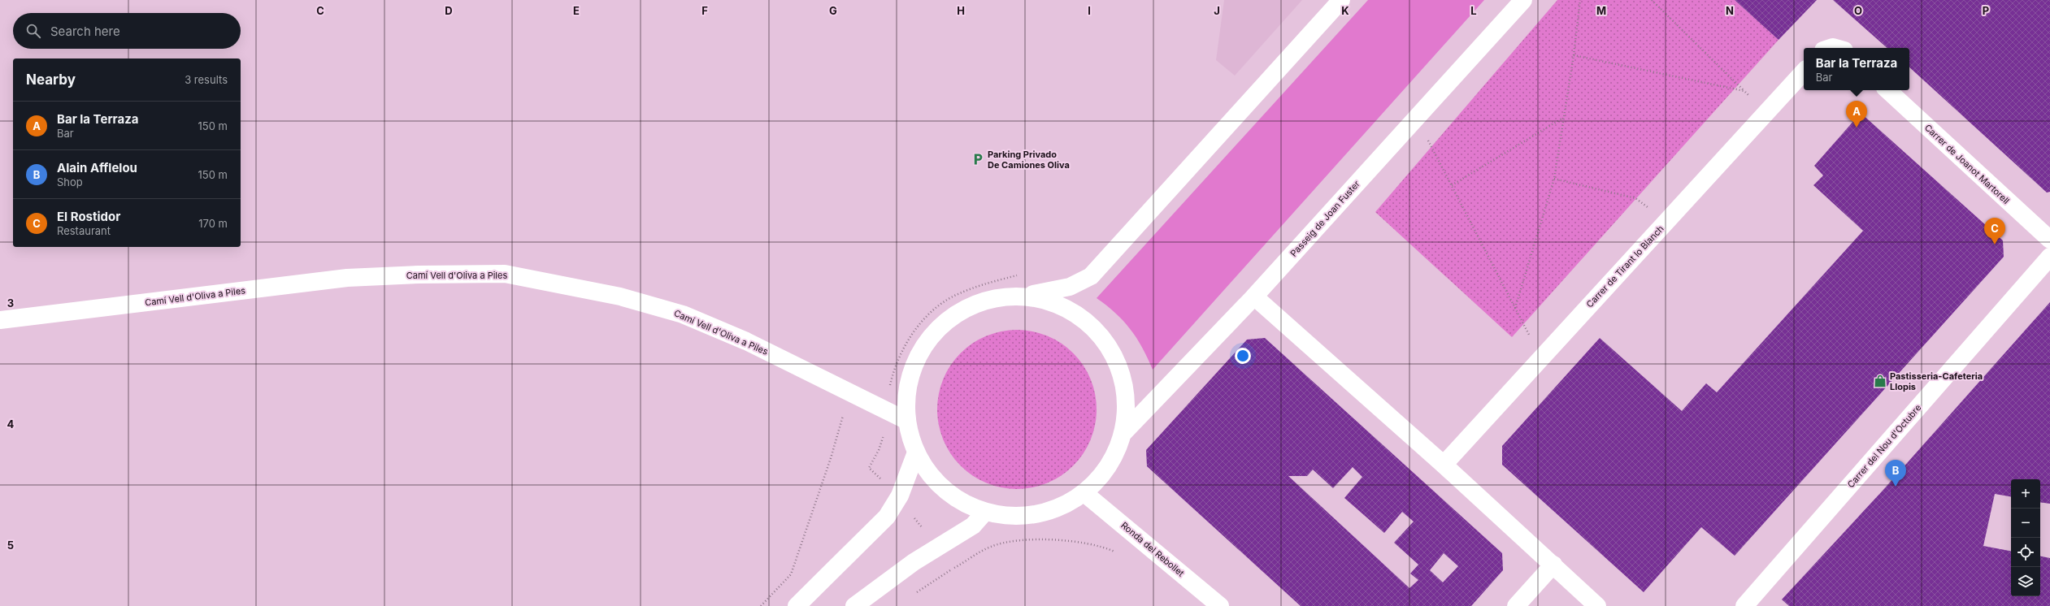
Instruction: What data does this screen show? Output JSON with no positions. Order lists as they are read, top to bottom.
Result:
{
  "streets": {
    "street": [
      "Carrer de Joanot Martorell",
      "Passeig de Joan Fuster",
      "Carrer de Tirant lo Blanch",
      "Camí Vell d'Oliva a Piles",
      "Carrer del Nou d'Octubre",
      "Ronda del Rebollet"
    ]
  },
  "places": {
    "parking": ["Parking Privado De Camiones Oliva"],
    "shop": ["Pastisseria-Cafeteria Llopis"]
  },
  "page": {
    "search": "Search here",
    "popup": ["Bar la Terraza", "Bar"],
    "heading": ["Nearby", "3 results"],
    "pins": ["A", "C", "B"],
    "list": [
      {
        "mark": "A",
        "name": "Bar la Terraza",
        "note": "Bar",
        "value": "150 m"
      },
      {
        "mark": "B",
        "name": "Alain Afflelou",
        "note": "Shop",
        "value": "150 m"
      },
      {
        "mark": "C",
        "name": "El Rostidor",
        "note": "Restaurant",
        "value": "170 m"
      }
    ],
    "map_buttons": ["+", "−"]
  },
  "grid": {
    "columns": [
      "C",
      "D",
      "E",
      "F",
      "G",
      "H",
      "I",
      "J",
      "K",
      "L",
      "M",
      "N",
      "O",
      "P"
    ],
    "rows": ["3", "4", "5"]
  }
}
